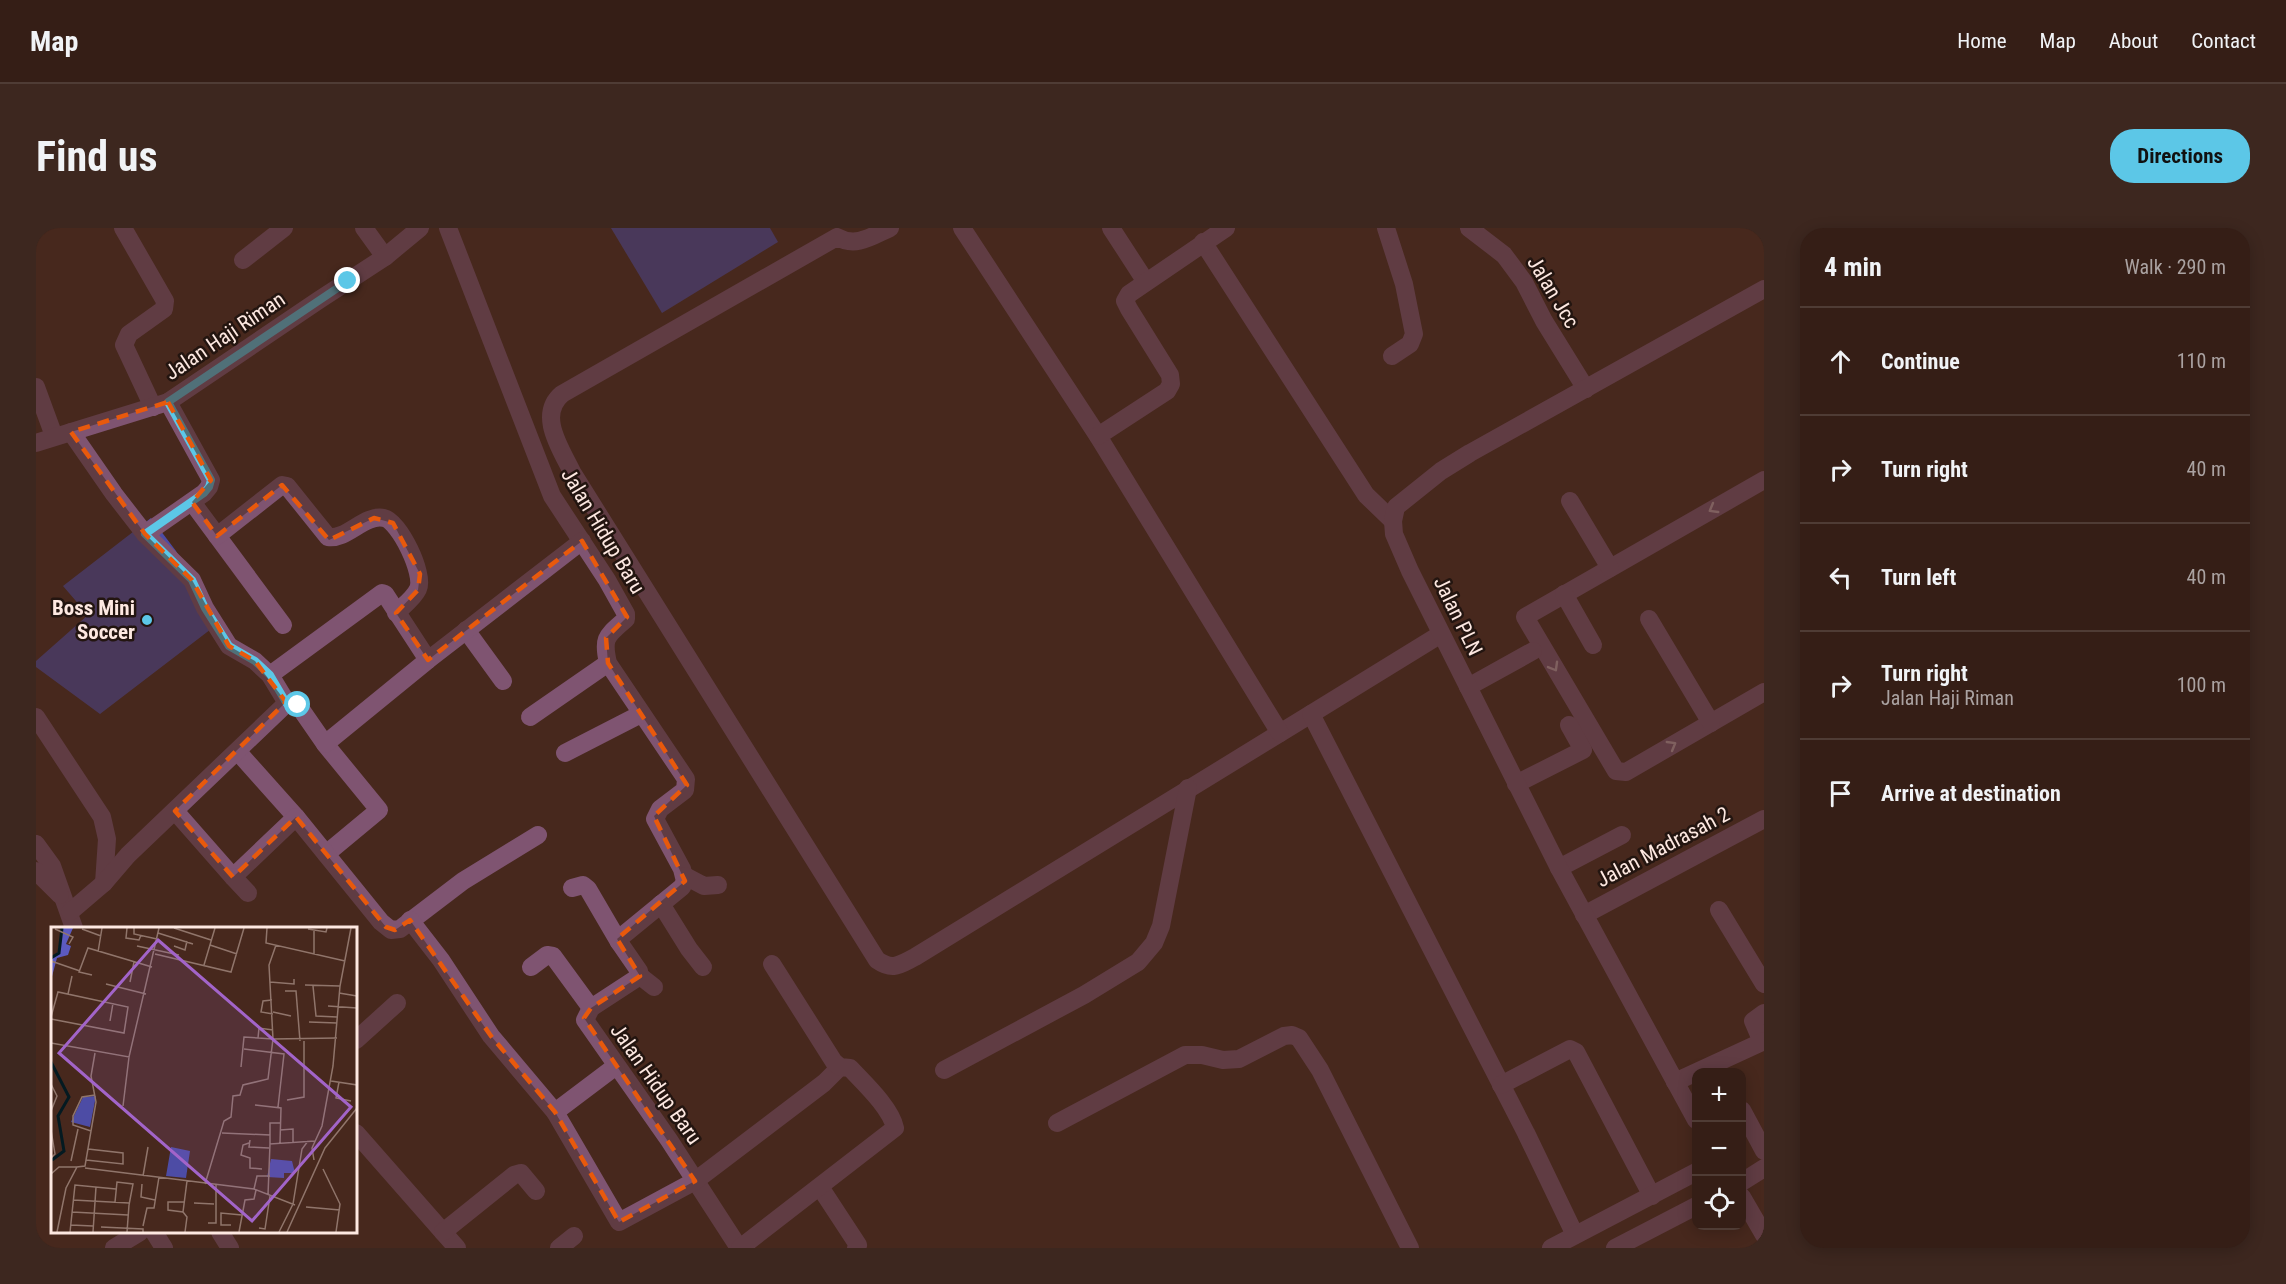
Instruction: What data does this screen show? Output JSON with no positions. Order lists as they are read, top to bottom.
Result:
{
  "streets": {
    "street": [
      "Jalan Jcc",
      "Jalan Haji Riman",
      "Jalan Hidup Baru",
      "Jalan PLN",
      "Jalan Madrasah 2"
    ]
  },
  "crossings": [
    ["Jalan PLN", "Jalan Madrasah 2"]
  ],
  "places": ["Boss Mini Soccer"],
  "page": {
    "header": "Map",
    "nav": [
      "Home",
      "Map",
      "About",
      "Contact"
    ],
    "buttons": "Directions",
    "title": "Find us",
    "heading": ["4 min", "Walk · 290 m"],
    "list": [
      ["Continue", "110 m"],
      ["Turn right", "40 m"],
      ["Turn left", "40 m"],
      ["Turn right", "Jalan Haji Riman", "100 m"],
      "Arrive at destination"
    ],
    "map_buttons": ["+", "−"]
  }
}
